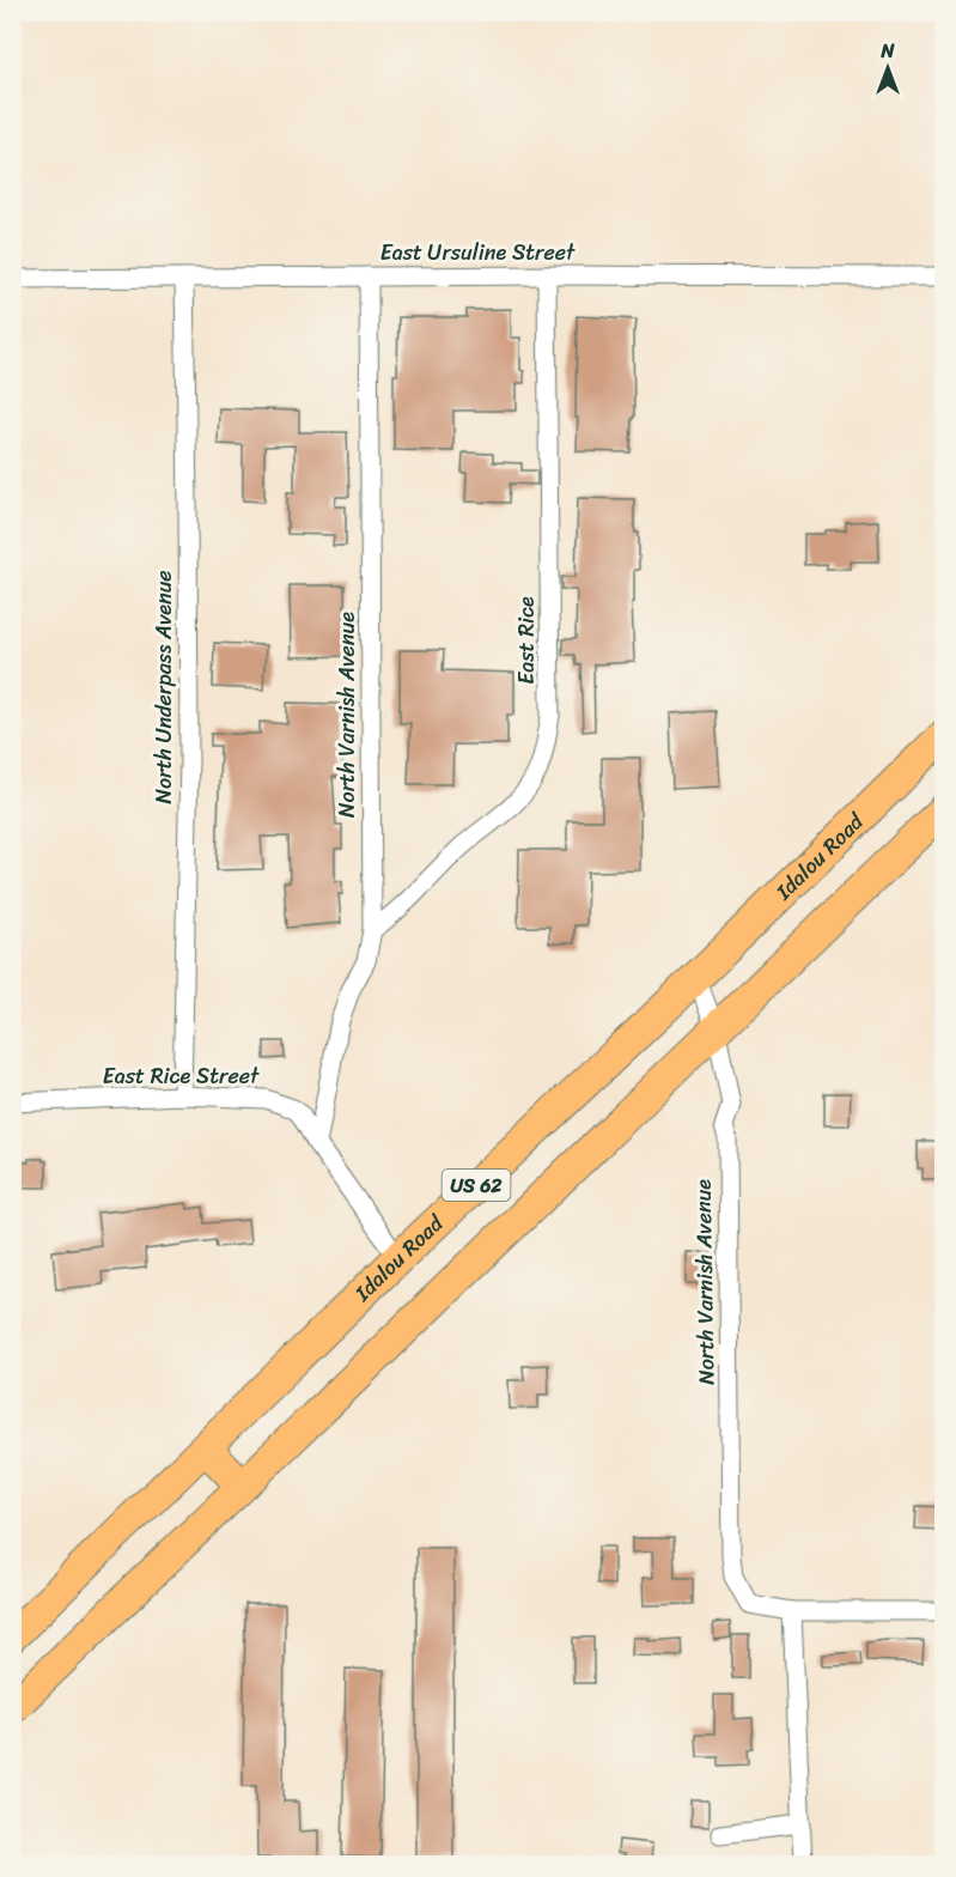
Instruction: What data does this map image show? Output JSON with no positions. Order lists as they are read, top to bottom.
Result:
{
  "streets": {
    "highway": ["Idalou Road", "US 62"],
    "street": [
      "East Ursuline Street",
      "East Rice",
      "North Underpass Avenue",
      "North Varnish Avenue",
      "East Rice Street"
    ]
  },
  "crossings": [
    ["East Ursuline Street", "East Rice"],
    ["East Ursuline Street", "North Underpass Avenue"],
    ["East Ursuline Street", "North Varnish Avenue"],
    ["East Rice", "North Varnish Avenue"],
    ["North Underpass Avenue", "East Rice Street"],
    ["North Varnish Avenue", "Idalou Road"],
    ["North Varnish Avenue", "East Rice Street"],
    ["North Varnish Avenue", "US 62"],
    ["Idalou Road", "East Rice Street"]
  ],
  "north": "top"
}
